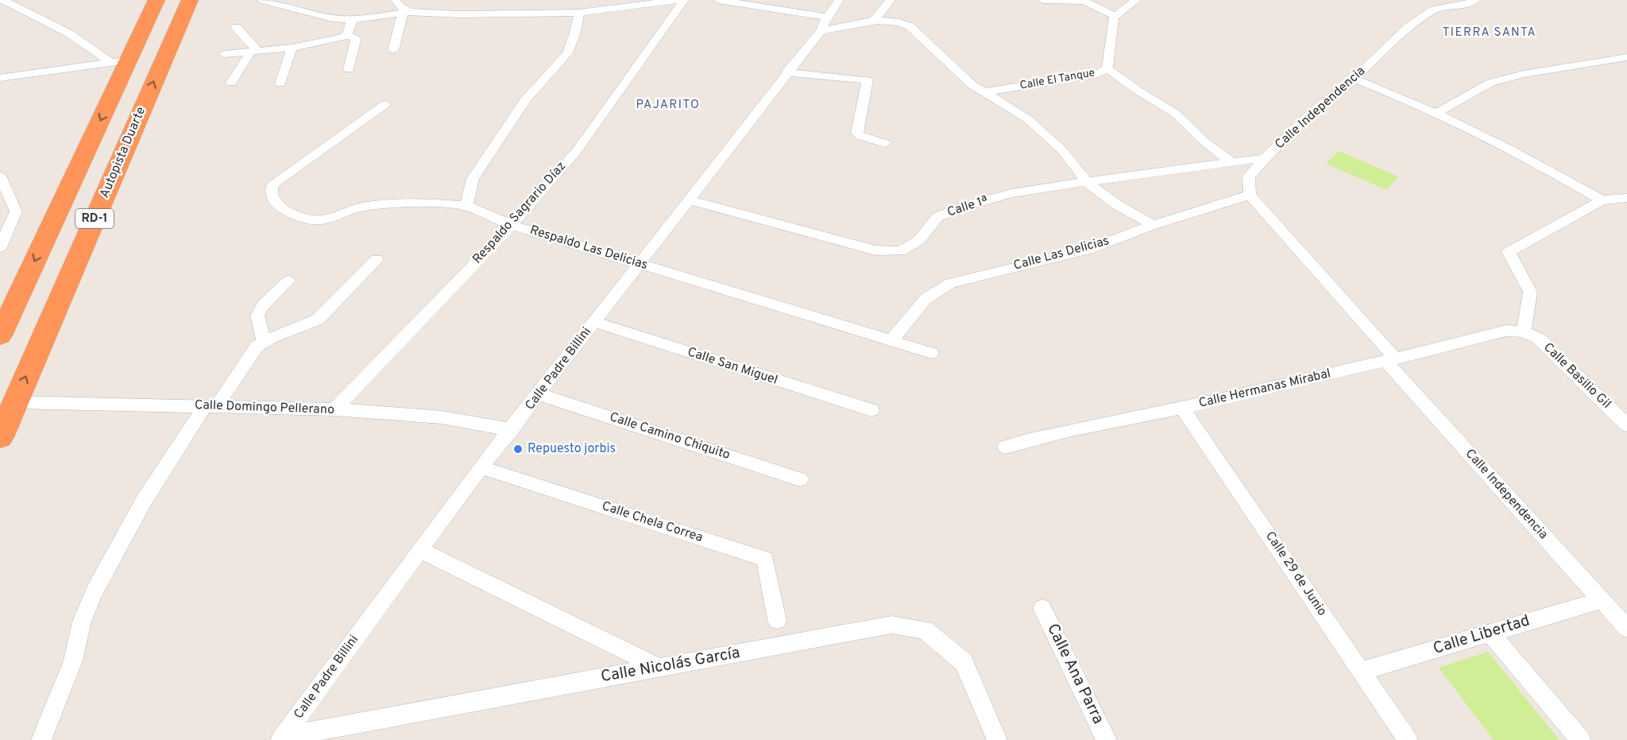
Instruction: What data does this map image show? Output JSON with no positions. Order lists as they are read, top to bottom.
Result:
{
  "streets": {
    "highway": ["Autopista Duarte", "RD-1"],
    "street": [
      "Calle El Tanque",
      "Calle Independencia",
      "Calle 1ª",
      "Respaldo Sagrario Díaz",
      "Respaldo Las Delicias",
      "Calle Las Delicias",
      "Calle San Miguel",
      "Calle Padre Billini",
      "Calle Basilio Gil",
      "Calle Hermanas Mirabal",
      "Calle Domingo Pellerano",
      "Calle Camino Chiquito",
      "Calle Chela Correa",
      "Calle 29 de Junio",
      "Calle Libertad",
      "Calle Nicolás García",
      "Calle Ana Parra"
    ]
  },
  "crossings": [
    ["Calle Independencia", "Calle 1ª"],
    ["Calle Independencia", "Calle Las Delicias"],
    ["Calle Independencia", "Calle Hermanas Mirabal"],
    ["Calle Independencia", "Calle Libertad"],
    ["Autopista Duarte", "Calle Domingo Pellerano"],
    ["Calle 1ª", "Calle Padre Billini"],
    ["Respaldo Sagrario Díaz", "Respaldo Las Delicias"],
    ["Respaldo Sagrario Díaz", "Calle Domingo Pellerano"],
    ["Respaldo Las Delicias", "Calle Las Delicias"],
    ["Respaldo Las Delicias", "Calle Padre Billini"],
    ["Calle San Miguel", "Calle Padre Billini"],
    ["Calle Padre Billini", "Calle Domingo Pellerano"],
    ["Calle Padre Billini", "Calle Camino Chiquito"],
    ["Calle Padre Billini", "Calle Chela Correa"],
    ["Calle Padre Billini", "Calle Nicolás García"],
    ["Calle Basilio Gil", "Calle Hermanas Mirabal"],
    ["Calle Hermanas Mirabal", "Calle 29 de Junio"],
    ["Calle 29 de Junio", "Calle Libertad"]
  ],
  "districts": ["TIERRA SANTA", "PAJARITO"],
  "places": ["Repuesto jorbis"]
}
